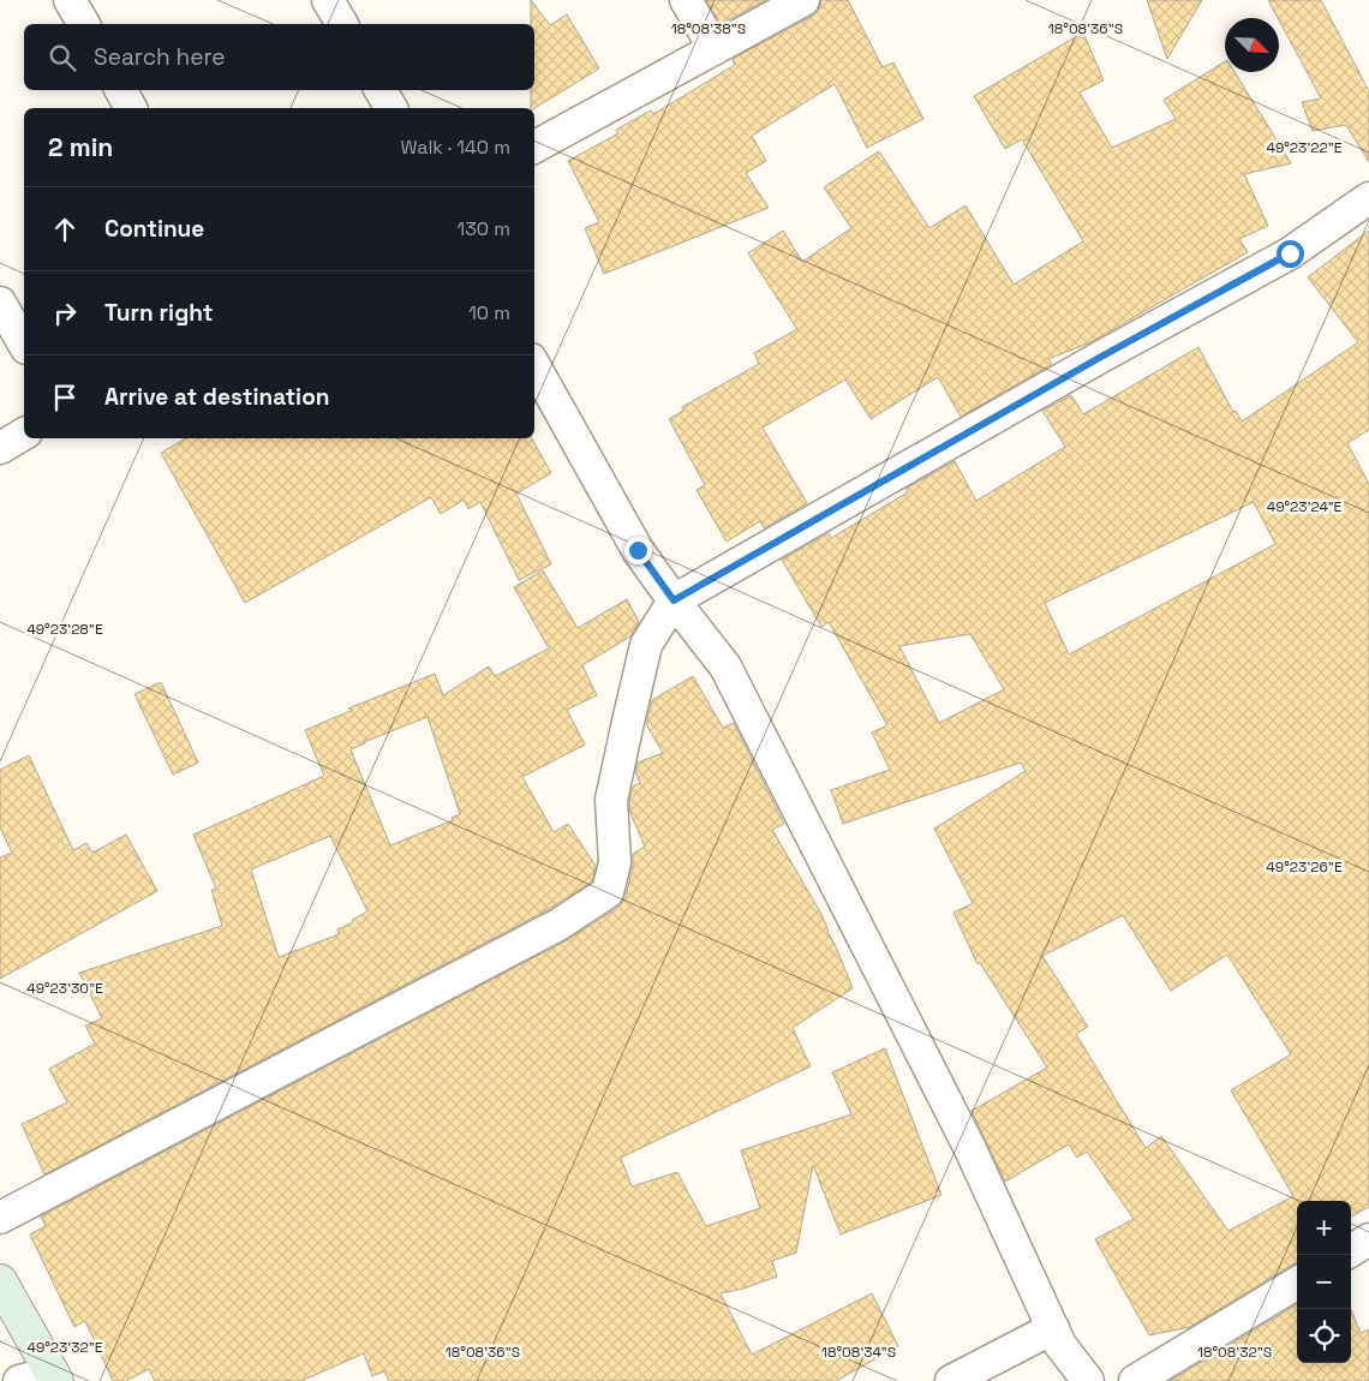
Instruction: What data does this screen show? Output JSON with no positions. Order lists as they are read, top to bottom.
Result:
{
  "north": "bottom right",
  "page": {
    "search": "Search here",
    "heading": ["2 min", "Walk · 140 m"],
    "list": [
      ["Continue", "130 m"],
      ["Turn right", "10 m"],
      "Arrive at destination"
    ],
    "map_buttons": ["+", "−"]
  },
  "coordinates": [
    "18°08'38\"S",
    "18°08'36\"S",
    "49°23'22\"E",
    "49°23'24\"E",
    "49°23'28\"E",
    "49°23'26\"E",
    "49°23'30\"E",
    "49°23'32\"E",
    "18°08'34\"S",
    "18°08'32\"S"
  ]
}
